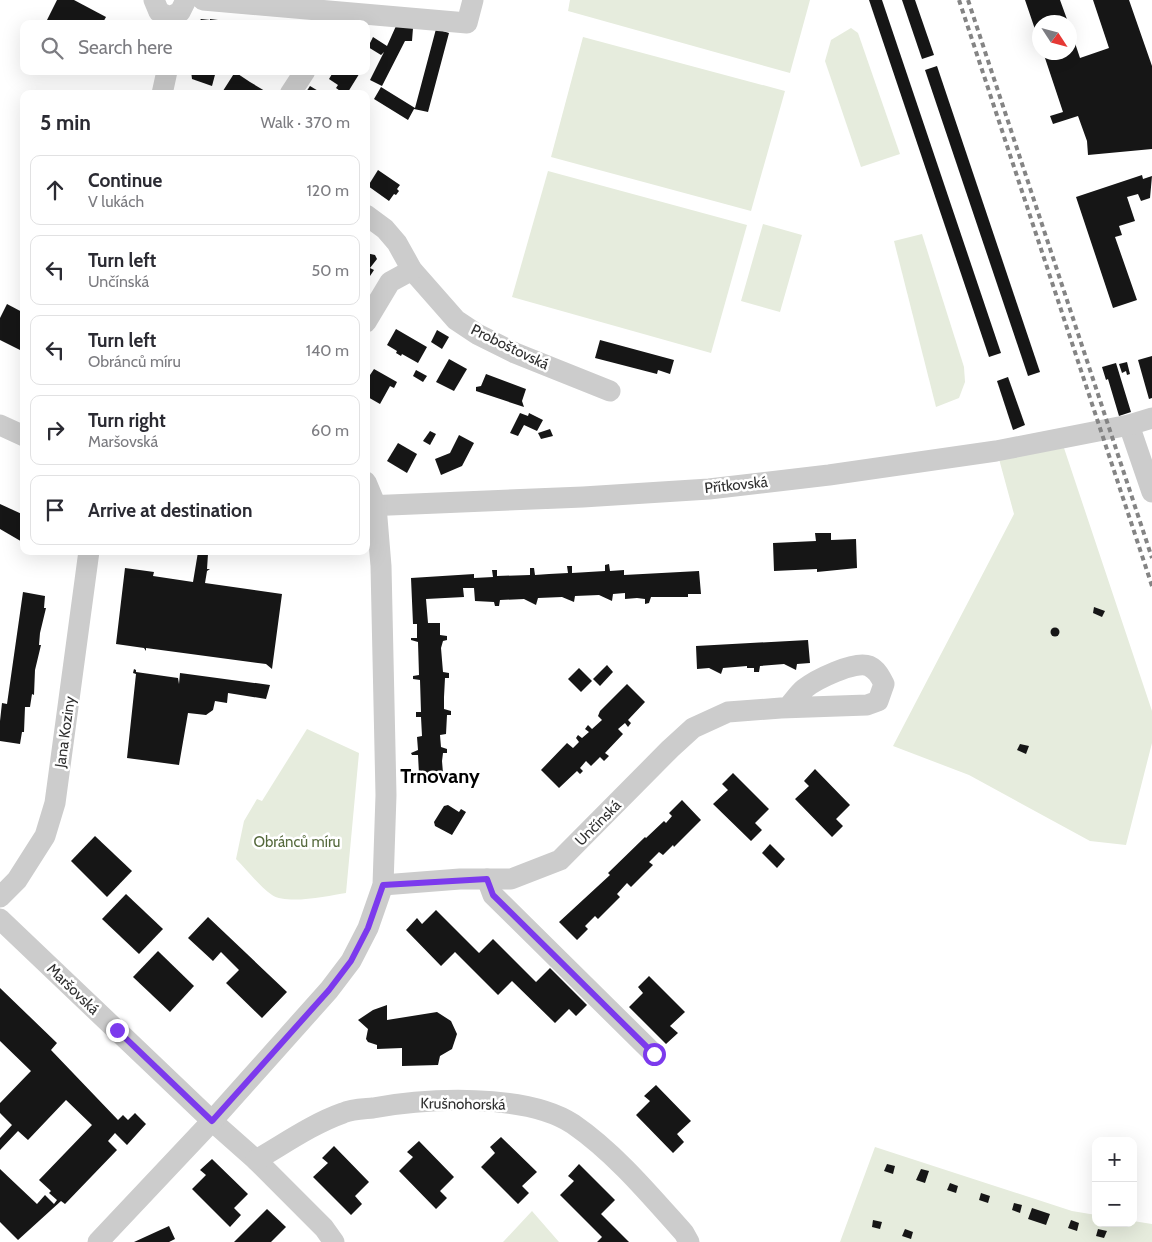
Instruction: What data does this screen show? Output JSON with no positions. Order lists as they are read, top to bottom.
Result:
{
  "streets": {
    "street": [
      "Proboštovská",
      "Přítkovská",
      "Jana Koziny",
      "Unčínská",
      "Maršovská",
      "Krušnohorská"
    ]
  },
  "districts": ["Trnovany"],
  "parks": ["Obránců míru"],
  "north": "bottom right",
  "page": {
    "search": "Search here",
    "heading": ["5 min", "Walk · 370 m"],
    "list": [
      ["Continue", "V lukách", "120 m"],
      ["Turn left", "Unčínská", "50 m"],
      ["Turn left", "Obránců míru", "140 m"],
      ["Turn right", "Maršovská", "60 m"],
      "Arrive at destination"
    ],
    "map_buttons": ["+", "−"]
  }
}
